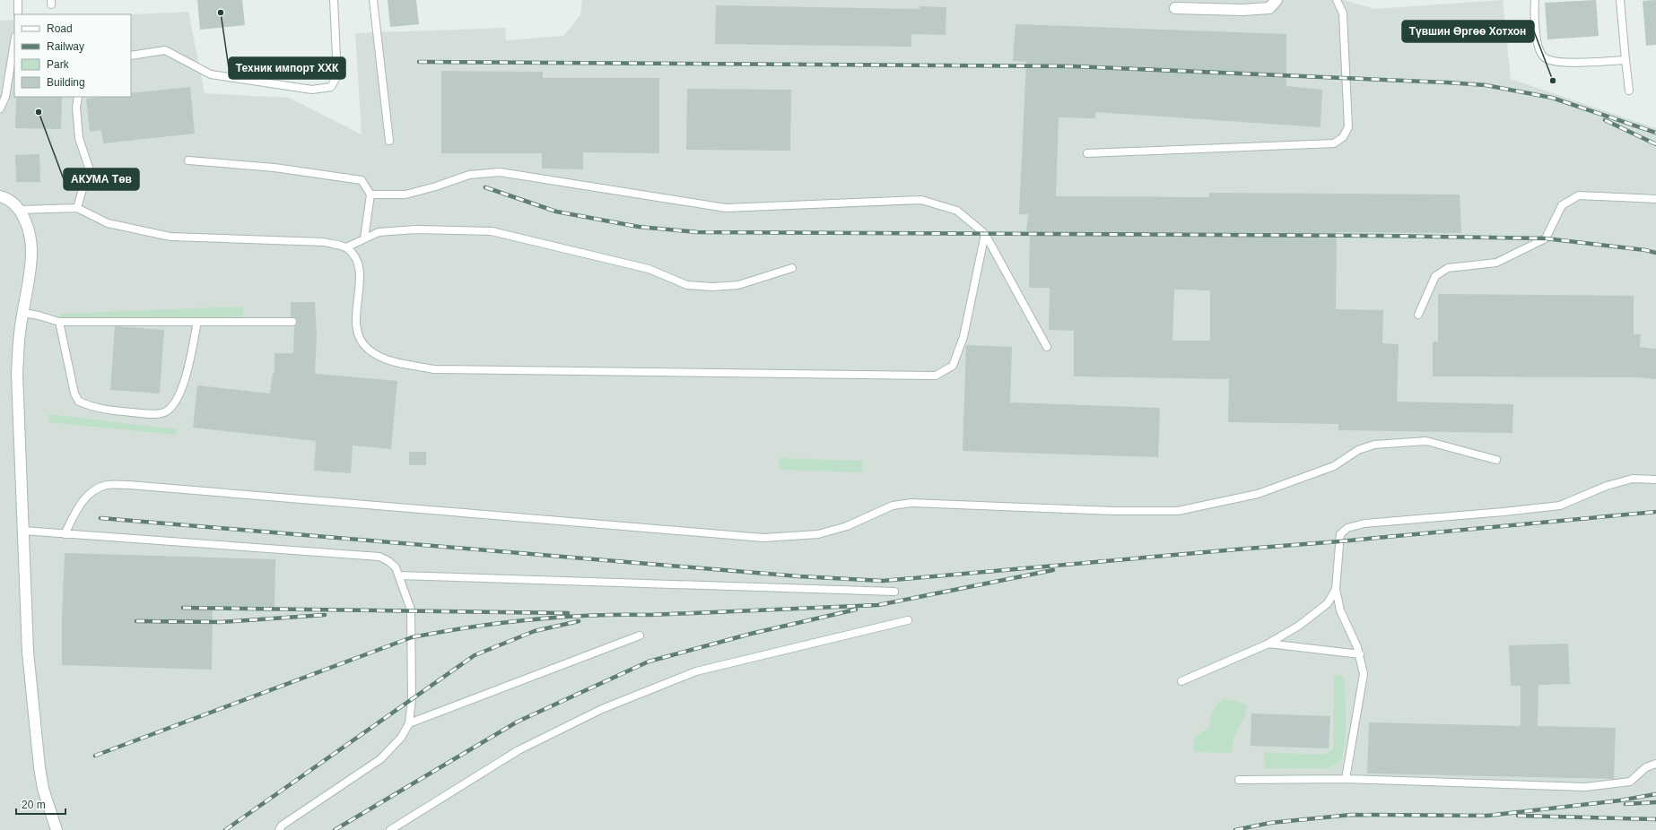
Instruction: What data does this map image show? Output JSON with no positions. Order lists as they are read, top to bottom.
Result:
{
  "places": ["Техник импорт ХХК", "Түвшин Өргөө Хотхон", "АКУМА Төв"],
  "legend": [
    "Road",
    "Railway",
    "Park",
    "Building"
  ],
  "scale_bar": "20 m"
}
